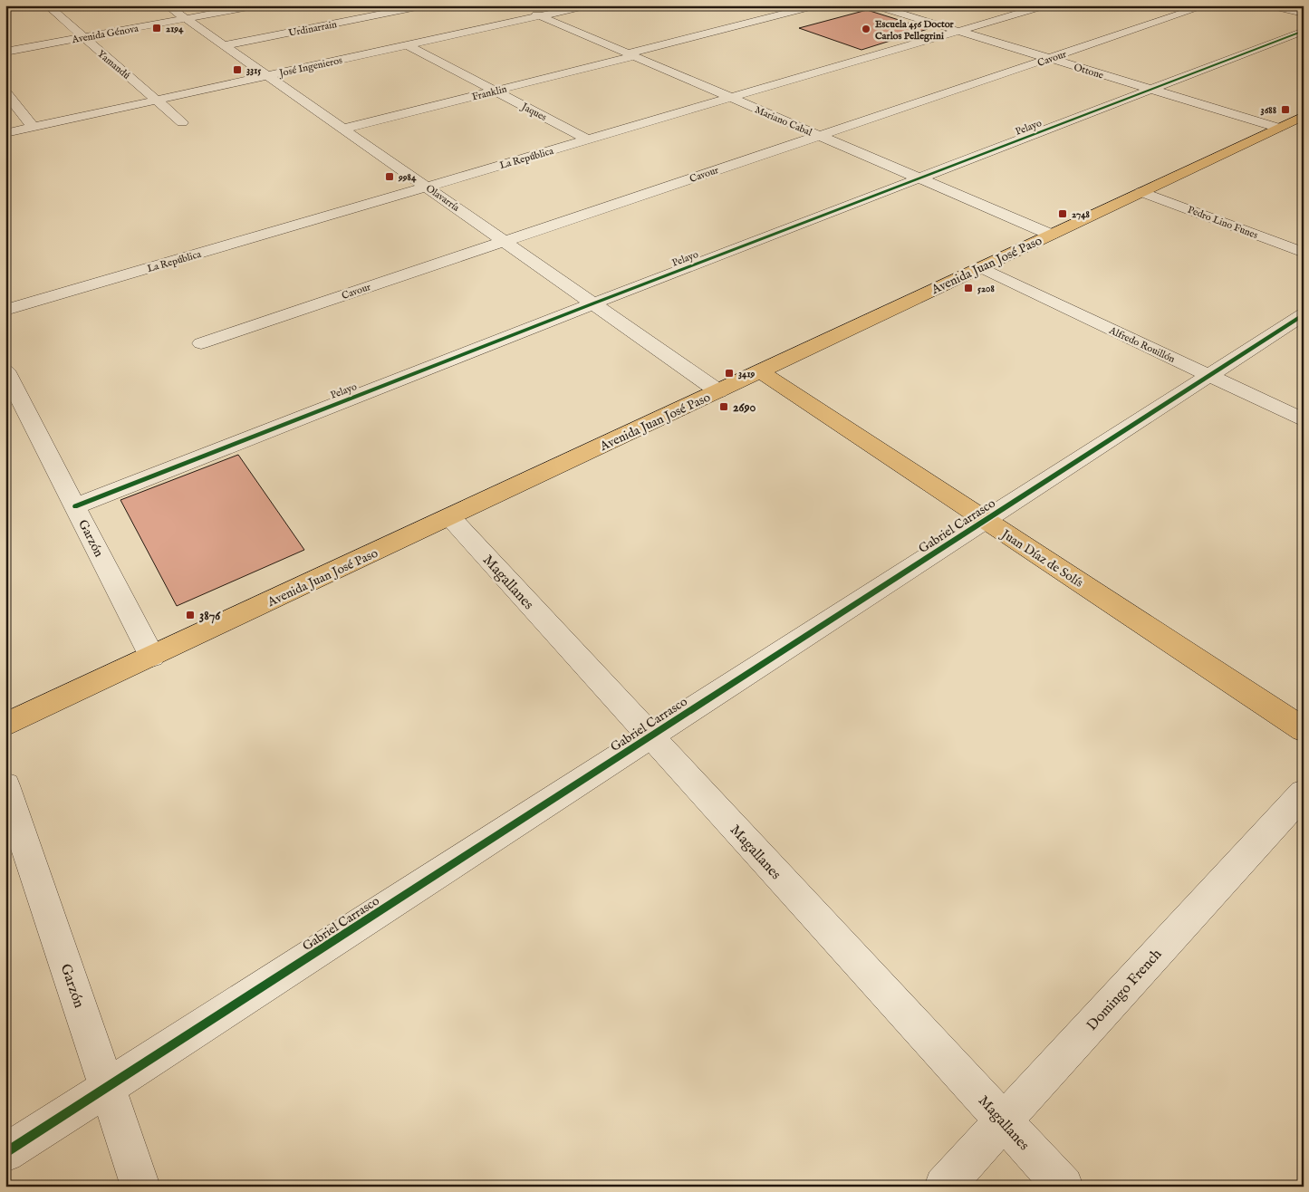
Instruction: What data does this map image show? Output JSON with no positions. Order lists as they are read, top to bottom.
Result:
{
  "streets": {
    "main road": ["Avenida Juan José Paso", "Juan Díaz de Solís"],
    "street": [
      "Urdinarrain",
      "Avenida Génova",
      "Cavour",
      "Yamandú",
      "José Ingenieros",
      "Ottone",
      "Franklin",
      "Jaques",
      "Mariano Cabal",
      "Pelayo",
      "La República",
      "Olavarría",
      "Pedro Lino Funes",
      "Alfredo Rouillón",
      "Gabriel Carrasco",
      "Garzón",
      "Magallanes",
      "Domingo French"
    ]
  },
  "crossings": [
    ["Urdinarrain", "Olavarría"],
    ["Avenida Génova", "Yamandú"],
    ["Avenida Génova", "Olavarría"],
    ["Cavour", "Ottone"],
    ["Cavour", "Mariano Cabal"],
    ["Cavour", "Olavarría"],
    ["Yamandú", "José Ingenieros"],
    ["José Ingenieros", "Jaques"],
    ["José Ingenieros", "Mariano Cabal"],
    ["José Ingenieros", "Olavarría"],
    ["Ottone", "Pelayo"],
    ["Ottone", "La República"],
    ["Ottone", "Avenida Juan José Paso"],
    ["Franklin", "Jaques"],
    ["Franklin", "Mariano Cabal"],
    ["Franklin", "Olavarría"],
    ["Jaques", "La República"],
    ["Mariano Cabal", "Pelayo"],
    ["Mariano Cabal", "La República"],
    ["Mariano Cabal", "Avenida Juan José Paso"],
    ["Pelayo", "Olavarría"],
    ["Pelayo", "Garzón"],
    ["La República", "Olavarría"],
    ["Olavarría", "Avenida Juan José Paso"],
    ["Pedro Lino Funes", "Avenida Juan José Paso"],
    ["Avenida Juan José Paso", "Alfredo Rouillón"],
    ["Avenida Juan José Paso", "Garzón"],
    ["Avenida Juan José Paso", "Juan Díaz de Solís"],
    ["Avenida Juan José Paso", "Magallanes"],
    ["Alfredo Rouillón", "Gabriel Carrasco"],
    ["Gabriel Carrasco", "Garzón"],
    ["Gabriel Carrasco", "Juan Díaz de Solís"],
    ["Gabriel Carrasco", "Magallanes"],
    ["Magallanes", "Domingo French"]
  ],
  "places": {
    "transit": [
      "2194",
      "3315",
      "3688",
      "9984",
      "2748",
      "5208",
      "3419",
      "2690",
      "3876"
    ],
    "other": ["Escuela 456 Doctor Carlos Pellegrini"]
  }
}
